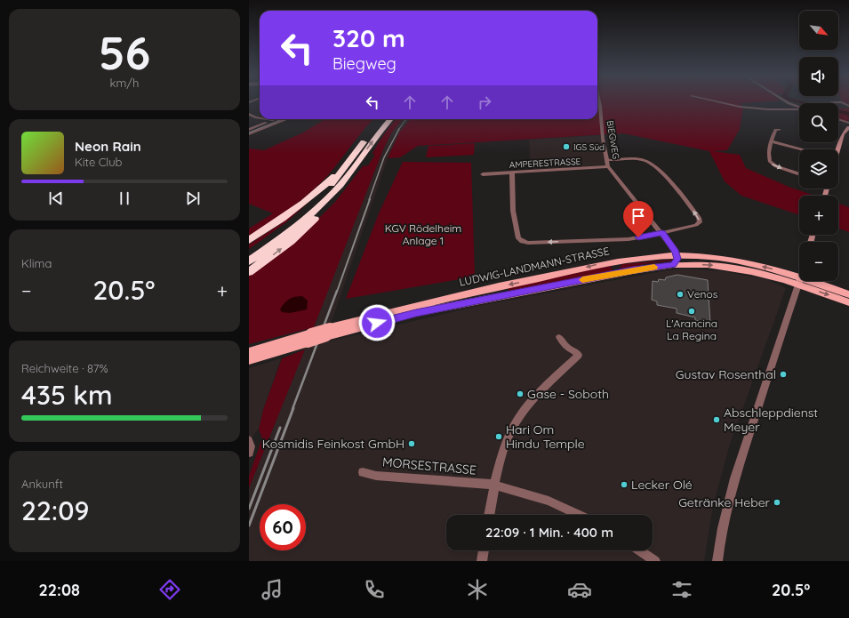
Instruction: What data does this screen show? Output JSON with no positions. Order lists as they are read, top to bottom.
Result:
{
  "streets": {
    "main road": ["LUDWIG-LANDMANN-STRASSE"],
    "street": ["BIEGWEG", "AMPERESTRASSE", "MORSESTRASSE"]
  },
  "crossings": [
    ["BIEGWEG", "AMPERESTRASSE"],
    ["BIEGWEG", "LUDWIG-LANDMANN-STRASSE"]
  ],
  "parks": ["KGV Rödelheim Anlage 1"],
  "places": [
    "IGS Süd",
    "Venos",
    "L'Arancina La Regina",
    "Gustav Rosenthal",
    "Gase - Soboth",
    "Abschleppdienst Meyer",
    "Hari Om Hindu Temple",
    "Kosmidis Feinkost GmbH",
    "Lecker Olé",
    "Getränke Heber"
  ],
  "north": "bottom right",
  "page": {
    "tile": [
      ["56", "km/h"],
      "Klima",
      ["Reichweite · 87%", "435 km"],
      ["Ankunft", "22:09"]
    ],
    "map_buttons": ["+", "−"],
    "turn": ["320 m", "Biegweg"],
    "song": ["Neon Rain", "Kite Club"],
    "heat": ["−", "20.5°", "+"],
    "limit": "60",
    "trip": "22:09 · 1 Min. · 400 m",
    "tabs": ["22:08", "20.5°"]
  }
}
